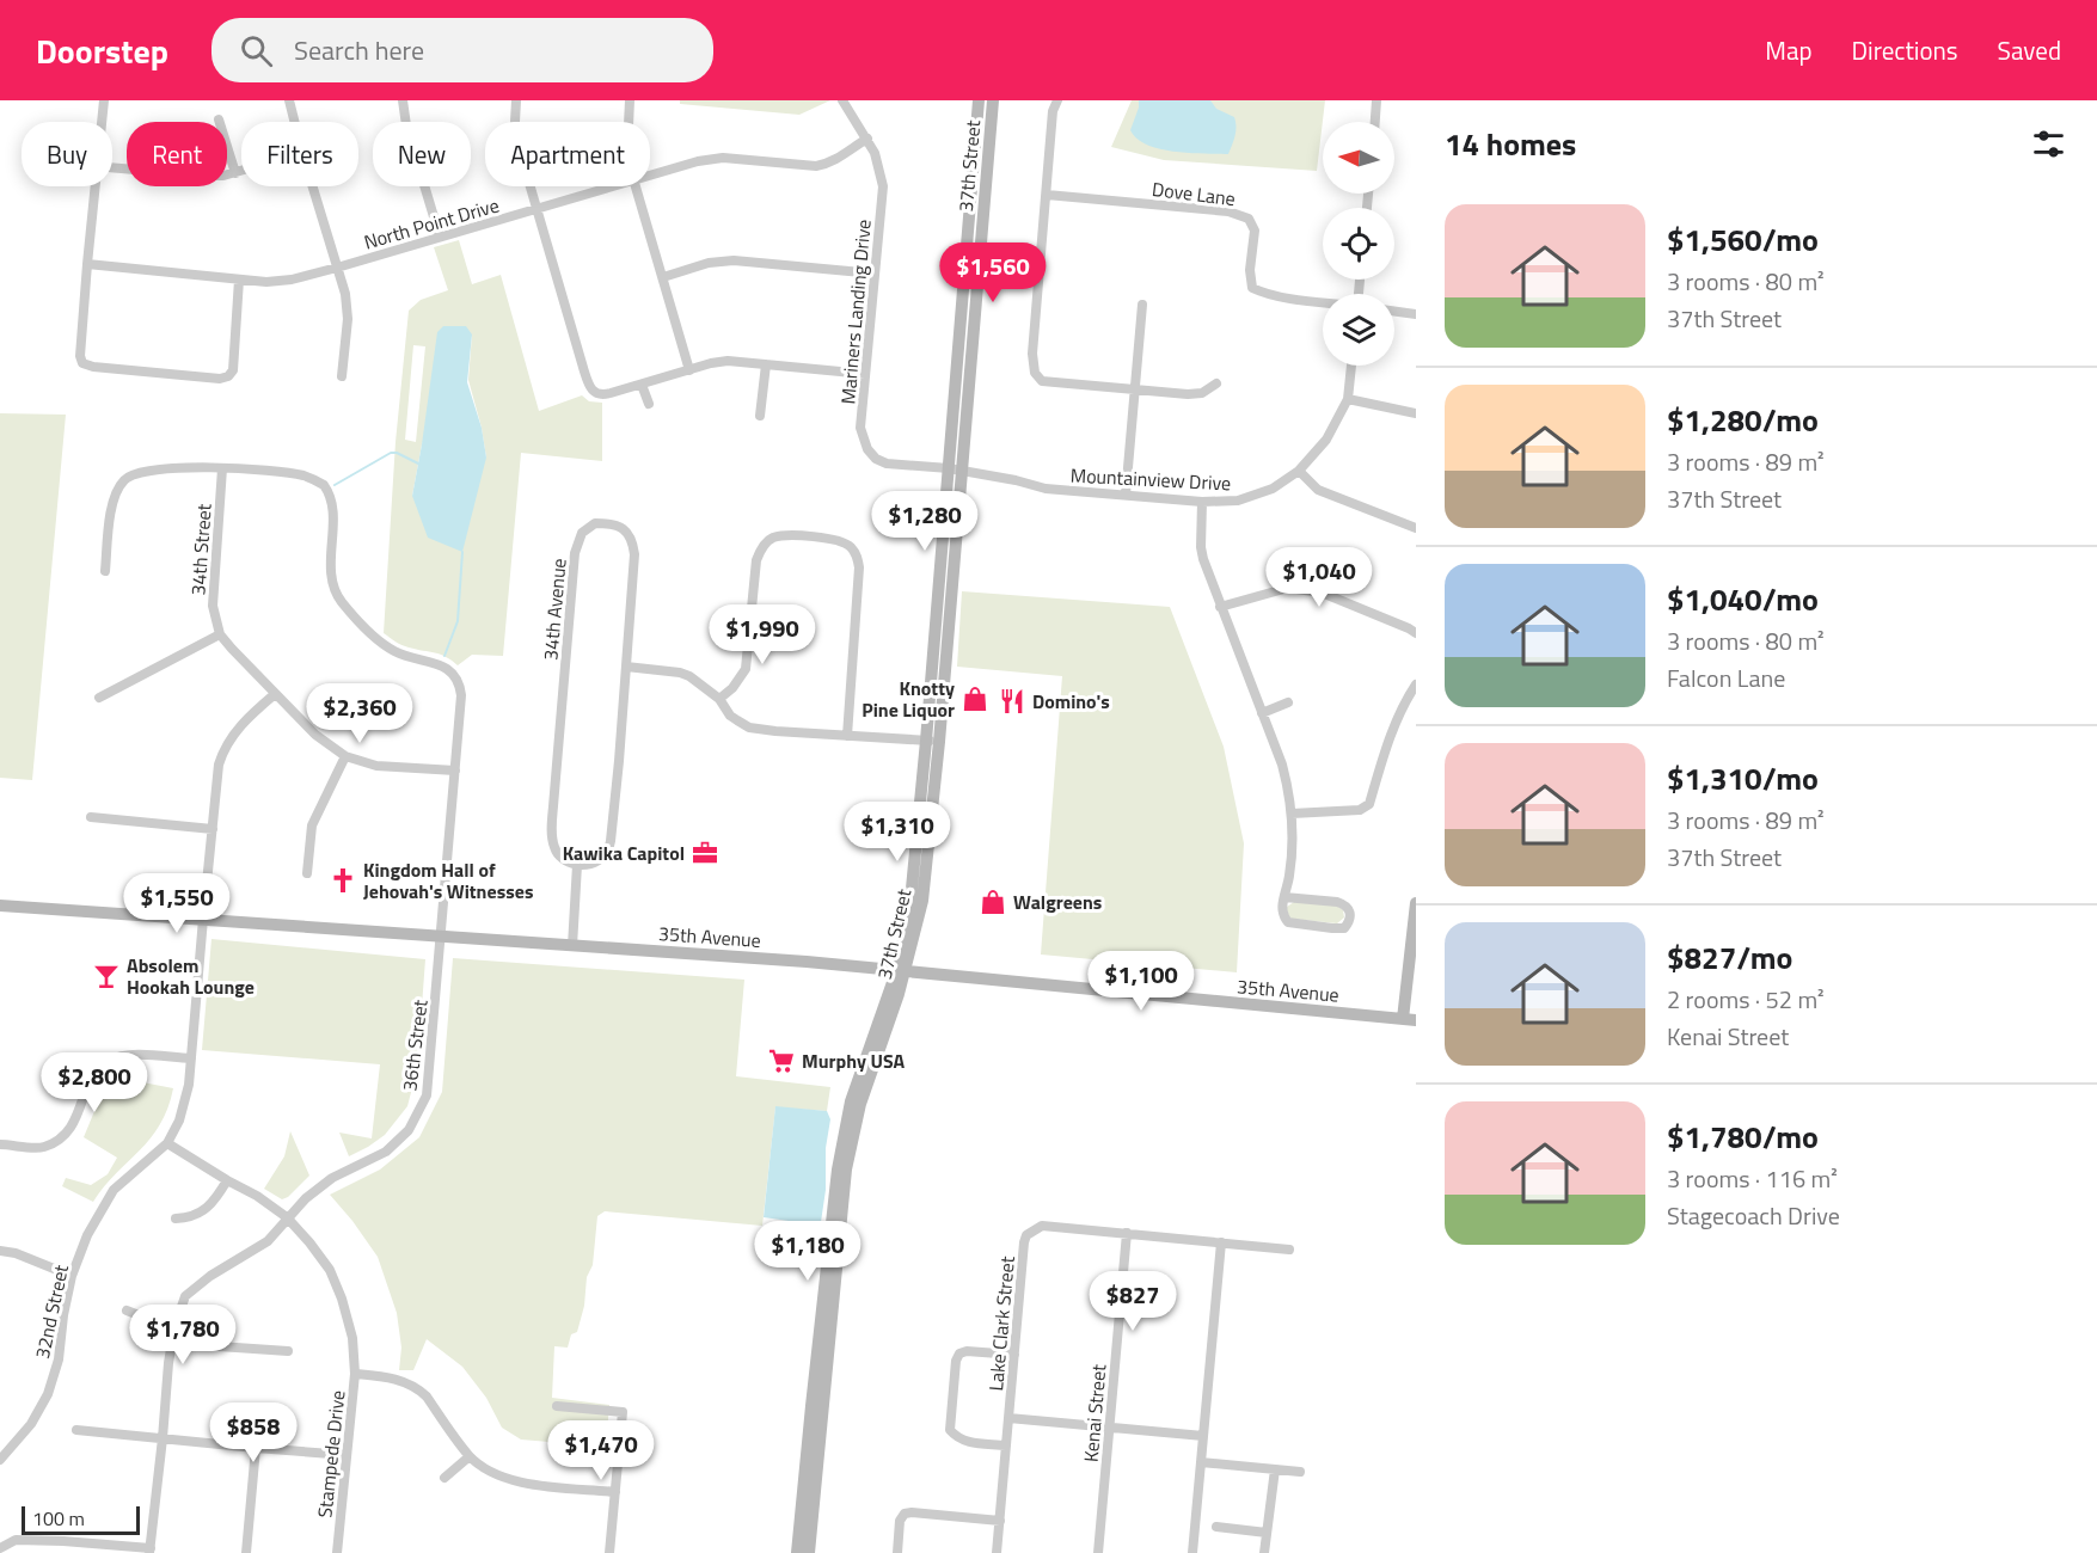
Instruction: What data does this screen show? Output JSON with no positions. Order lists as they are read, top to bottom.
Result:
{
  "streets": {
    "main road": ["37th Street", "35th Avenue"],
    "street": [
      "Dove Lane",
      "North Point Drive",
      "Mariners Landing Drive",
      "Mountainview Drive",
      "34th Street",
      "34th Avenue",
      "36th Street",
      "32nd Street",
      "Lake Clark Street",
      "Kenai Street",
      "Stampede Drive"
    ]
  },
  "crossings": [
    ["37th Street", "Mariners Landing Drive"],
    ["37th Street", "Mountainview Drive"],
    ["37th Street", "35th Avenue"],
    ["North Point Drive", "Mariners Landing Drive"],
    ["Mariners Landing Drive", "Mountainview Drive"],
    ["34th Street", "36th Street"],
    ["35th Avenue", "36th Street"],
    ["36th Street", "Stampede Drive"],
    ["32nd Street", "Stampede Drive"],
    ["Lake Clark Street", "Kenai Street"]
  ],
  "places": {
    "shop": ["Knotty Pine Liquor", "Walgreens"],
    "restaurant": ["Domino's"],
    "office": ["Kawika Capitol"],
    "church": ["Kingdom Hall of Jehovah's Witnesses"],
    "bar": ["Absolem Hookah Lounge"],
    "supermarket": ["Murphy USA"]
  },
  "scale_bar": "100 m",
  "north": "left",
  "page": {
    "header": "Doorstep",
    "search": "Search here",
    "nav": ["Map", "Directions", "Saved"],
    "heading": "14 homes",
    "chip": [
      "Buy",
      "Rent",
      "Filters",
      "New",
      "Apartment"
    ],
    "list": [
      {
        "name": "$1,560/mo",
        "note": "3 rooms · 80 m² · 37th Street"
      },
      {
        "name": "$1,280/mo",
        "note": "3 rooms · 89 m² · 37th Street"
      },
      {
        "name": "$1,040/mo",
        "note": "3 rooms · 80 m² · Falcon Lane"
      },
      {
        "name": "$1,310/mo",
        "note": "3 rooms · 89 m² · 37th Street"
      },
      {
        "name": "$827/mo",
        "note": "2 rooms · 52 m² · Kenai Street"
      },
      {
        "name": "$1,780/mo",
        "note": "3 rooms · 116 m² · Stagecoach Drive"
      }
    ],
    "price": [
      "$1,560",
      "$1,280",
      "$1,040",
      "$1,990",
      "$2,360",
      "$1,310",
      "$1,550",
      "$1,100",
      "$2,800",
      "$1,180",
      "$827",
      "$1,780",
      "$858",
      "$1,470"
    ],
    "scale": "100 m"
  }
}
